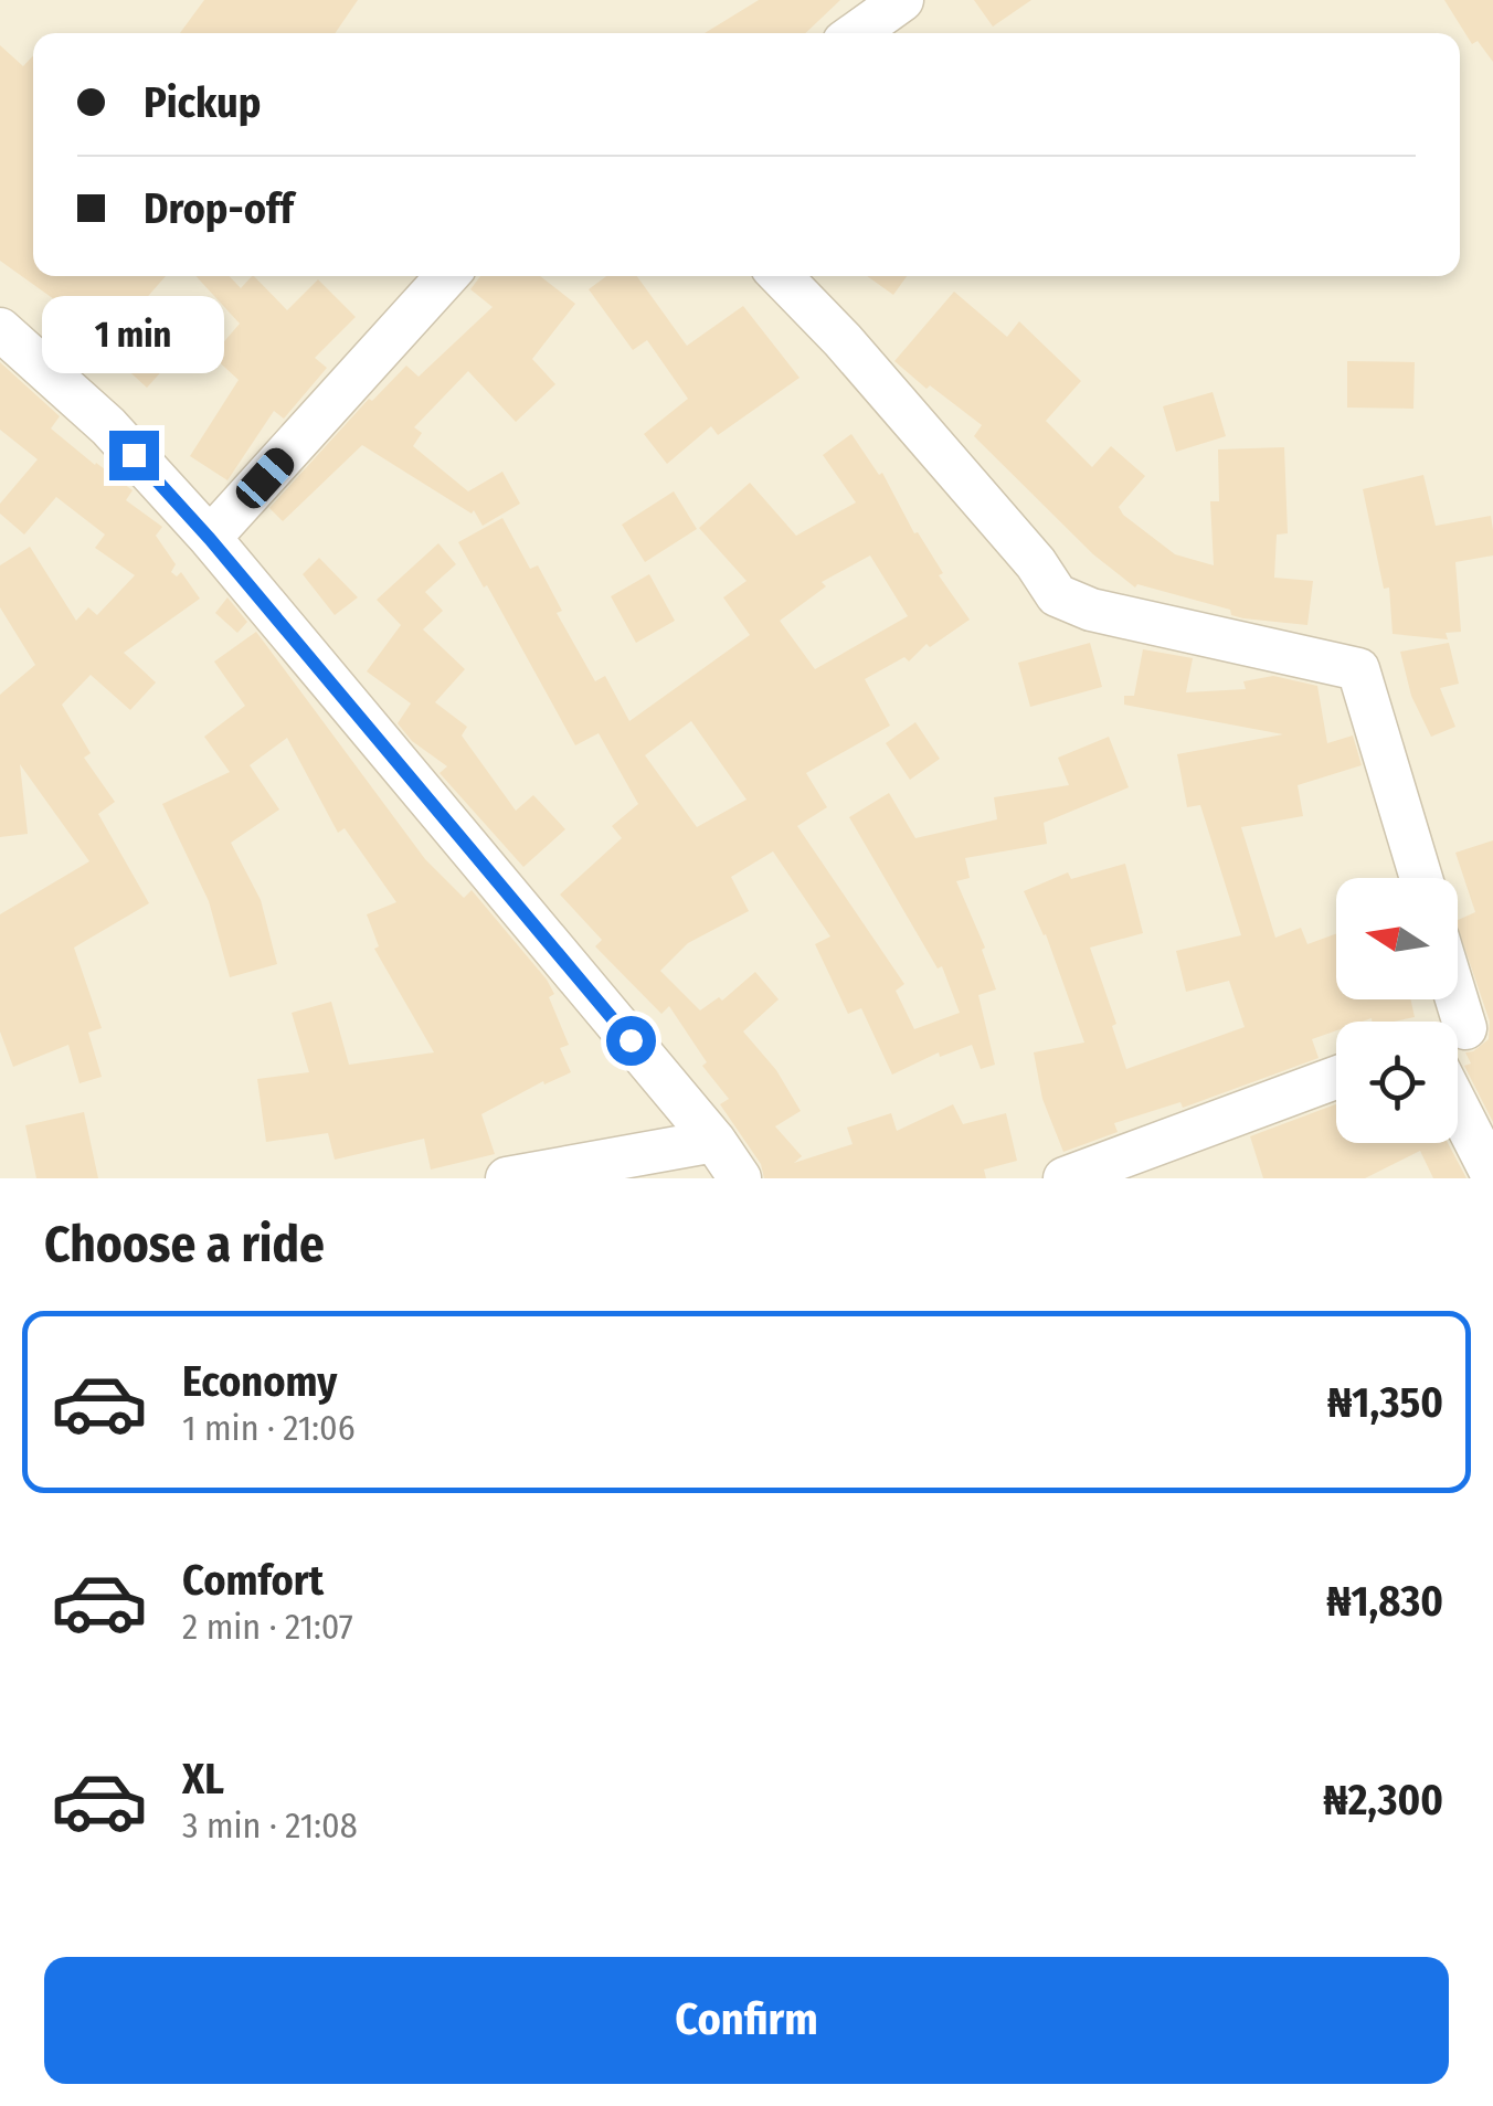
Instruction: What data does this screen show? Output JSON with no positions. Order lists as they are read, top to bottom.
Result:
{
  "north": "left",
  "page": {
    "banner": ["Pickup", "Drop-off"],
    "bubble": "1 min",
    "heading": "Choose a ride",
    "list": [
      {
        "name": "Economy",
        "note": "1 min · 21:06",
        "value": "₦1,350"
      },
      {
        "name": "Comfort",
        "note": "2 min · 21:07",
        "value": "₦1,830"
      },
      {
        "name": "XL",
        "note": "3 min · 21:08",
        "value": "₦2,300"
      }
    ],
    "buttons": "Confirm"
  }
}
